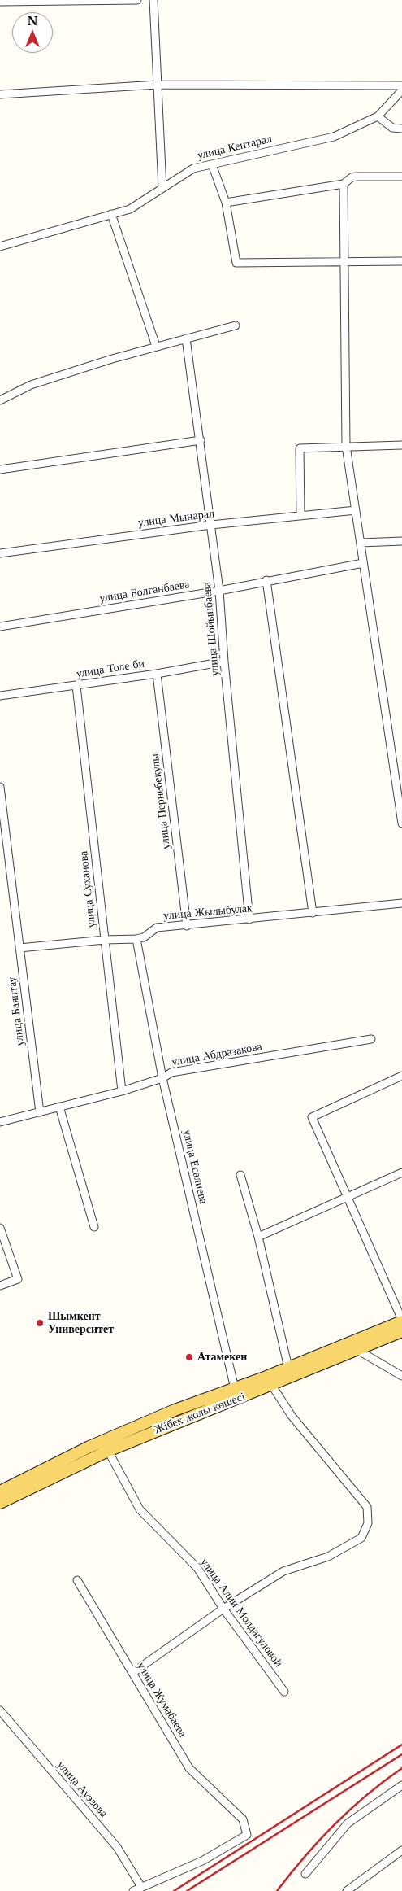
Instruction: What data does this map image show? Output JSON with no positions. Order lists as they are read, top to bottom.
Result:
{
  "streets": {
    "main road": ["Жібек жолы көшесі"],
    "street": [
      "улица Кентарал",
      "улица Мынарал",
      "улица Болганбаева",
      "улица Шойынбаева",
      "улица Толе би",
      "улица Пернебекулы",
      "улица Суханова",
      "улица Жылыбулак",
      "улица Баянтау",
      "улица Абдразакова",
      "улица Есалиева",
      "улица Алии Молдагуловой",
      "улица Жумабаева",
      "улица Ауэзова"
    ]
  },
  "crossings": [
    ["улица Мынарал", "улица Шойынбаева"],
    ["улица Болганбаева", "улица Шойынбаева"],
    ["улица Шойынбаева", "улица Толе би"],
    ["улица Шойынбаева", "улица Жылыбулак"],
    ["улица Толе би", "улица Пернебекулы"],
    ["улица Толе би", "улица Суханова"],
    ["улица Пернебекулы", "улица Жылыбулак"],
    ["улица Суханова", "улица Жылыбулак"],
    ["улица Суханова", "улица Абдразакова"],
    ["улица Жылыбулак", "улица Баянтау"],
    ["улица Жылыбулак", "улица Есалиева"],
    ["улица Баянтау", "улица Абдразакова"],
    ["улица Абдразакова", "улица Есалиева"],
    ["улица Есалиева", "Жібек жолы көшесі"],
    ["Жібек жолы көшесі", "улица Алии Молдагуловой"],
    ["улица Жумабаева", "улица Ауэзова"]
  ],
  "places": ["Шымкент Университет", "Атамекен"],
  "north": "top"
}
